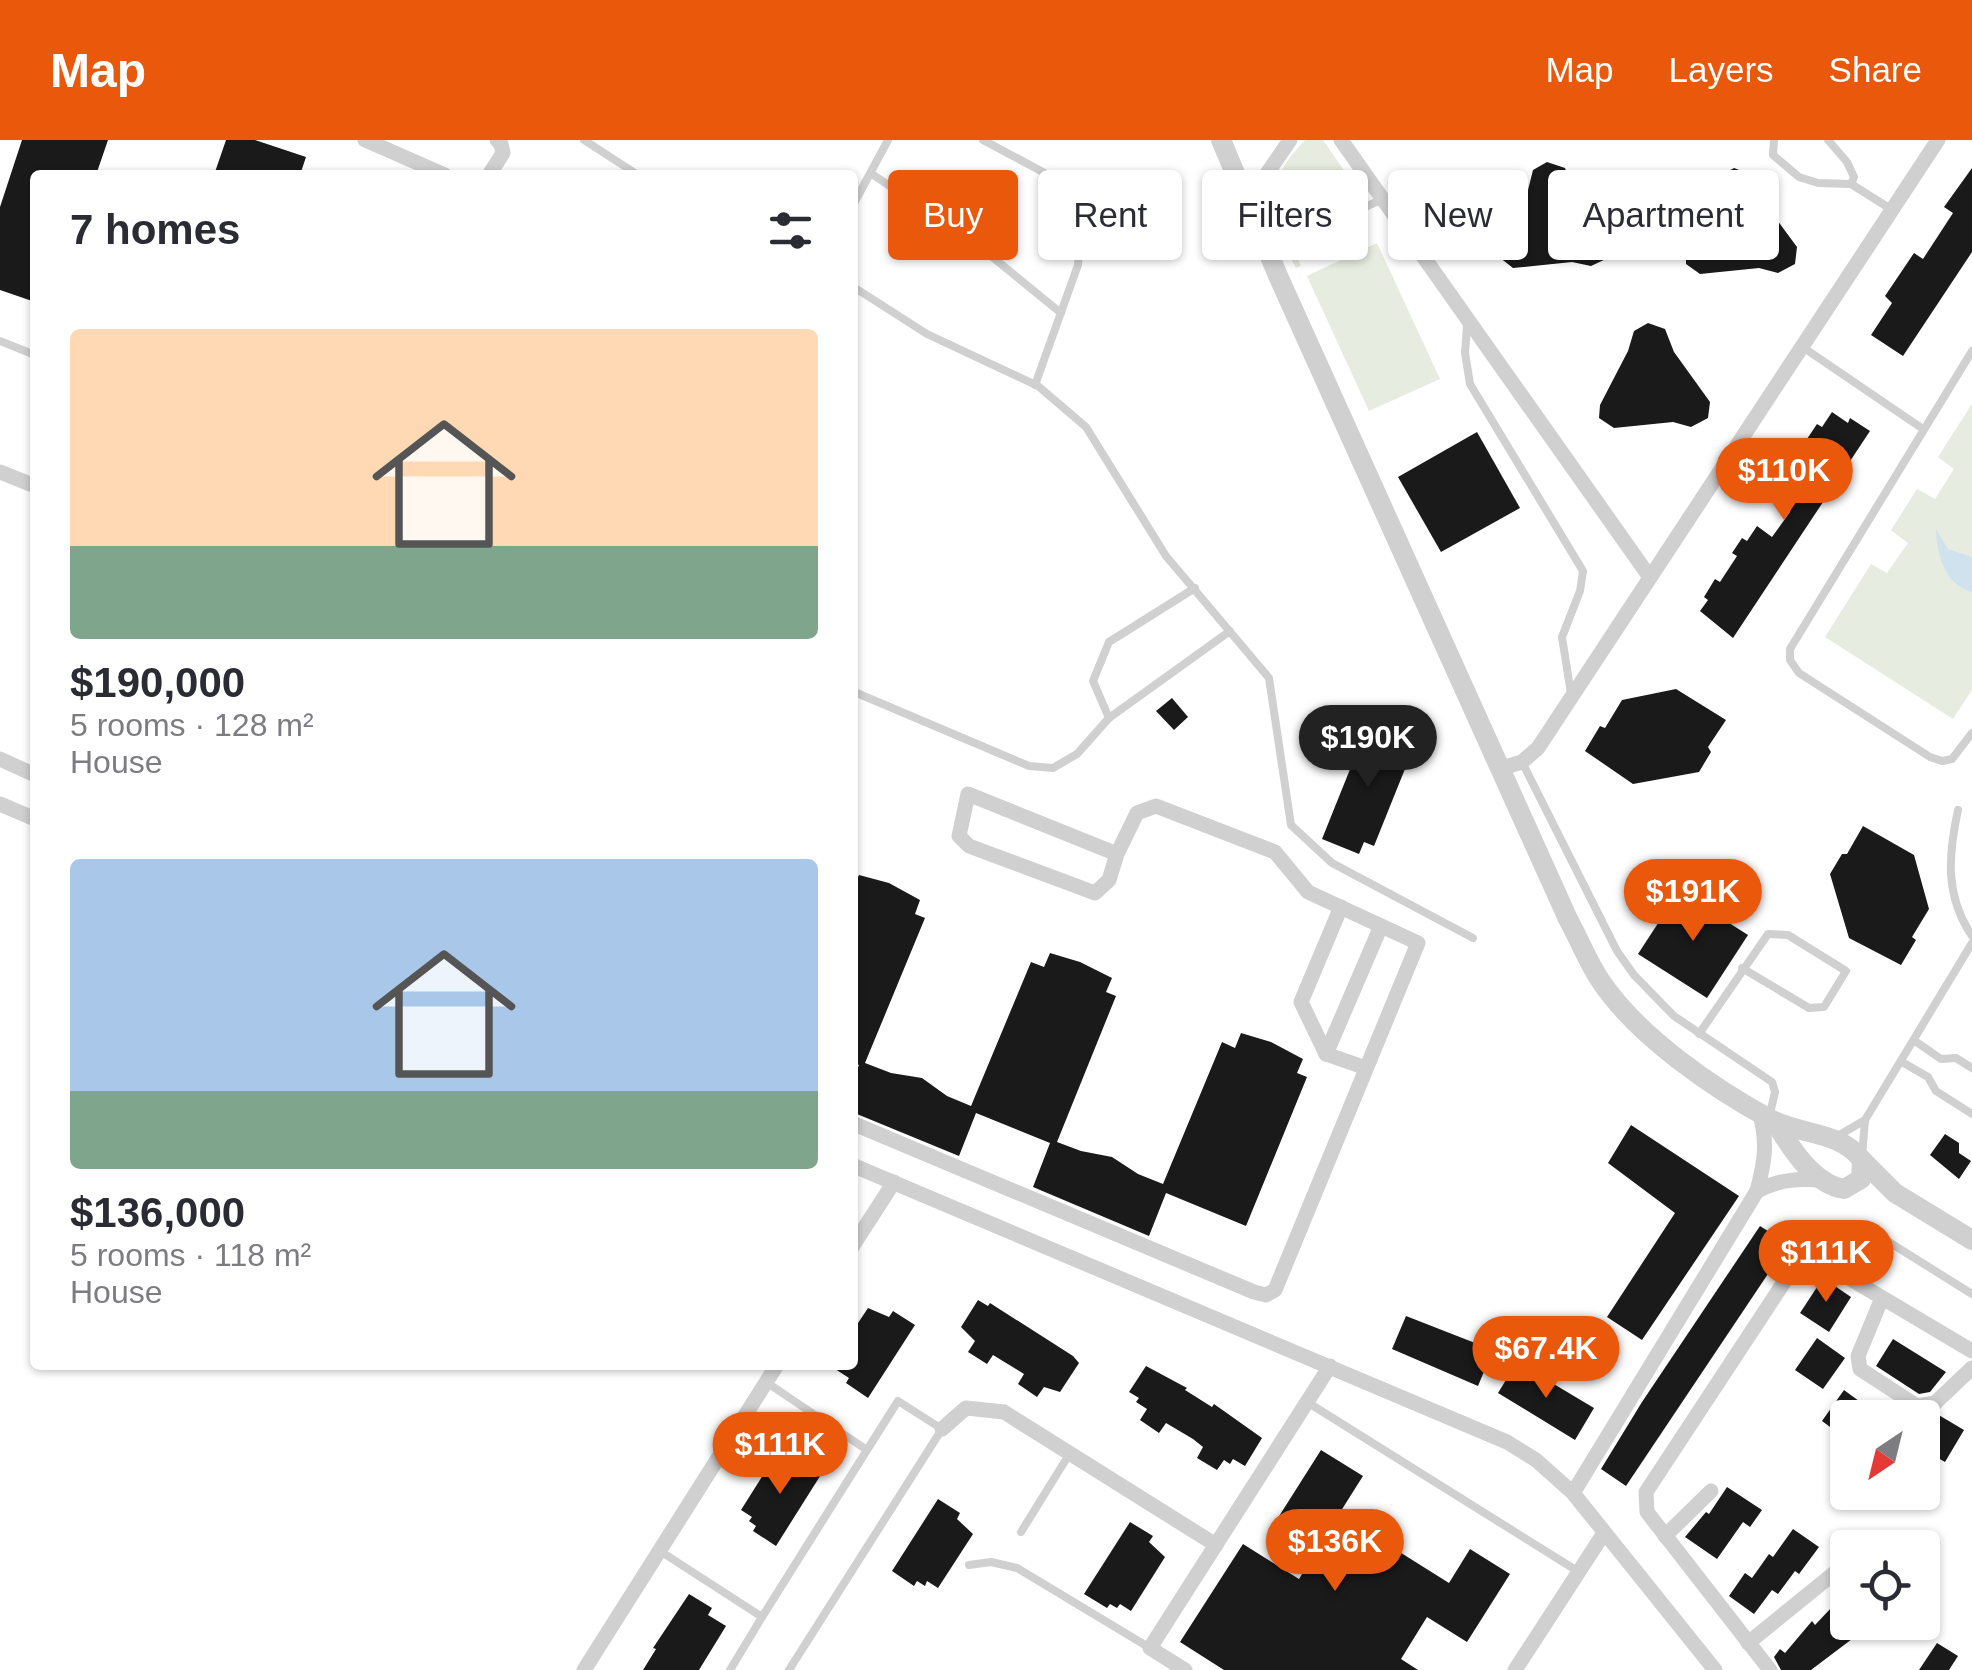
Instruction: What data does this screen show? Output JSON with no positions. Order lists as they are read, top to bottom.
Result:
{
  "north": "bottom left",
  "page": {
    "header": "Map",
    "nav": ["Map", "Layers", "Share"],
    "chip": [
      "Buy",
      "Rent",
      "Filters",
      "New",
      "Apartment"
    ],
    "heading": "7 homes",
    "list": [
      {
        "name": "$190,000",
        "note": "5 rooms · 128 m² · House"
      },
      {
        "name": "$136,000",
        "note": "5 rooms · 118 m² · House"
      }
    ],
    "price": [
      "$110K",
      "$190K",
      "$191K",
      "$111K",
      "$67.4K",
      "$111K",
      "$136K"
    ]
  }
}
